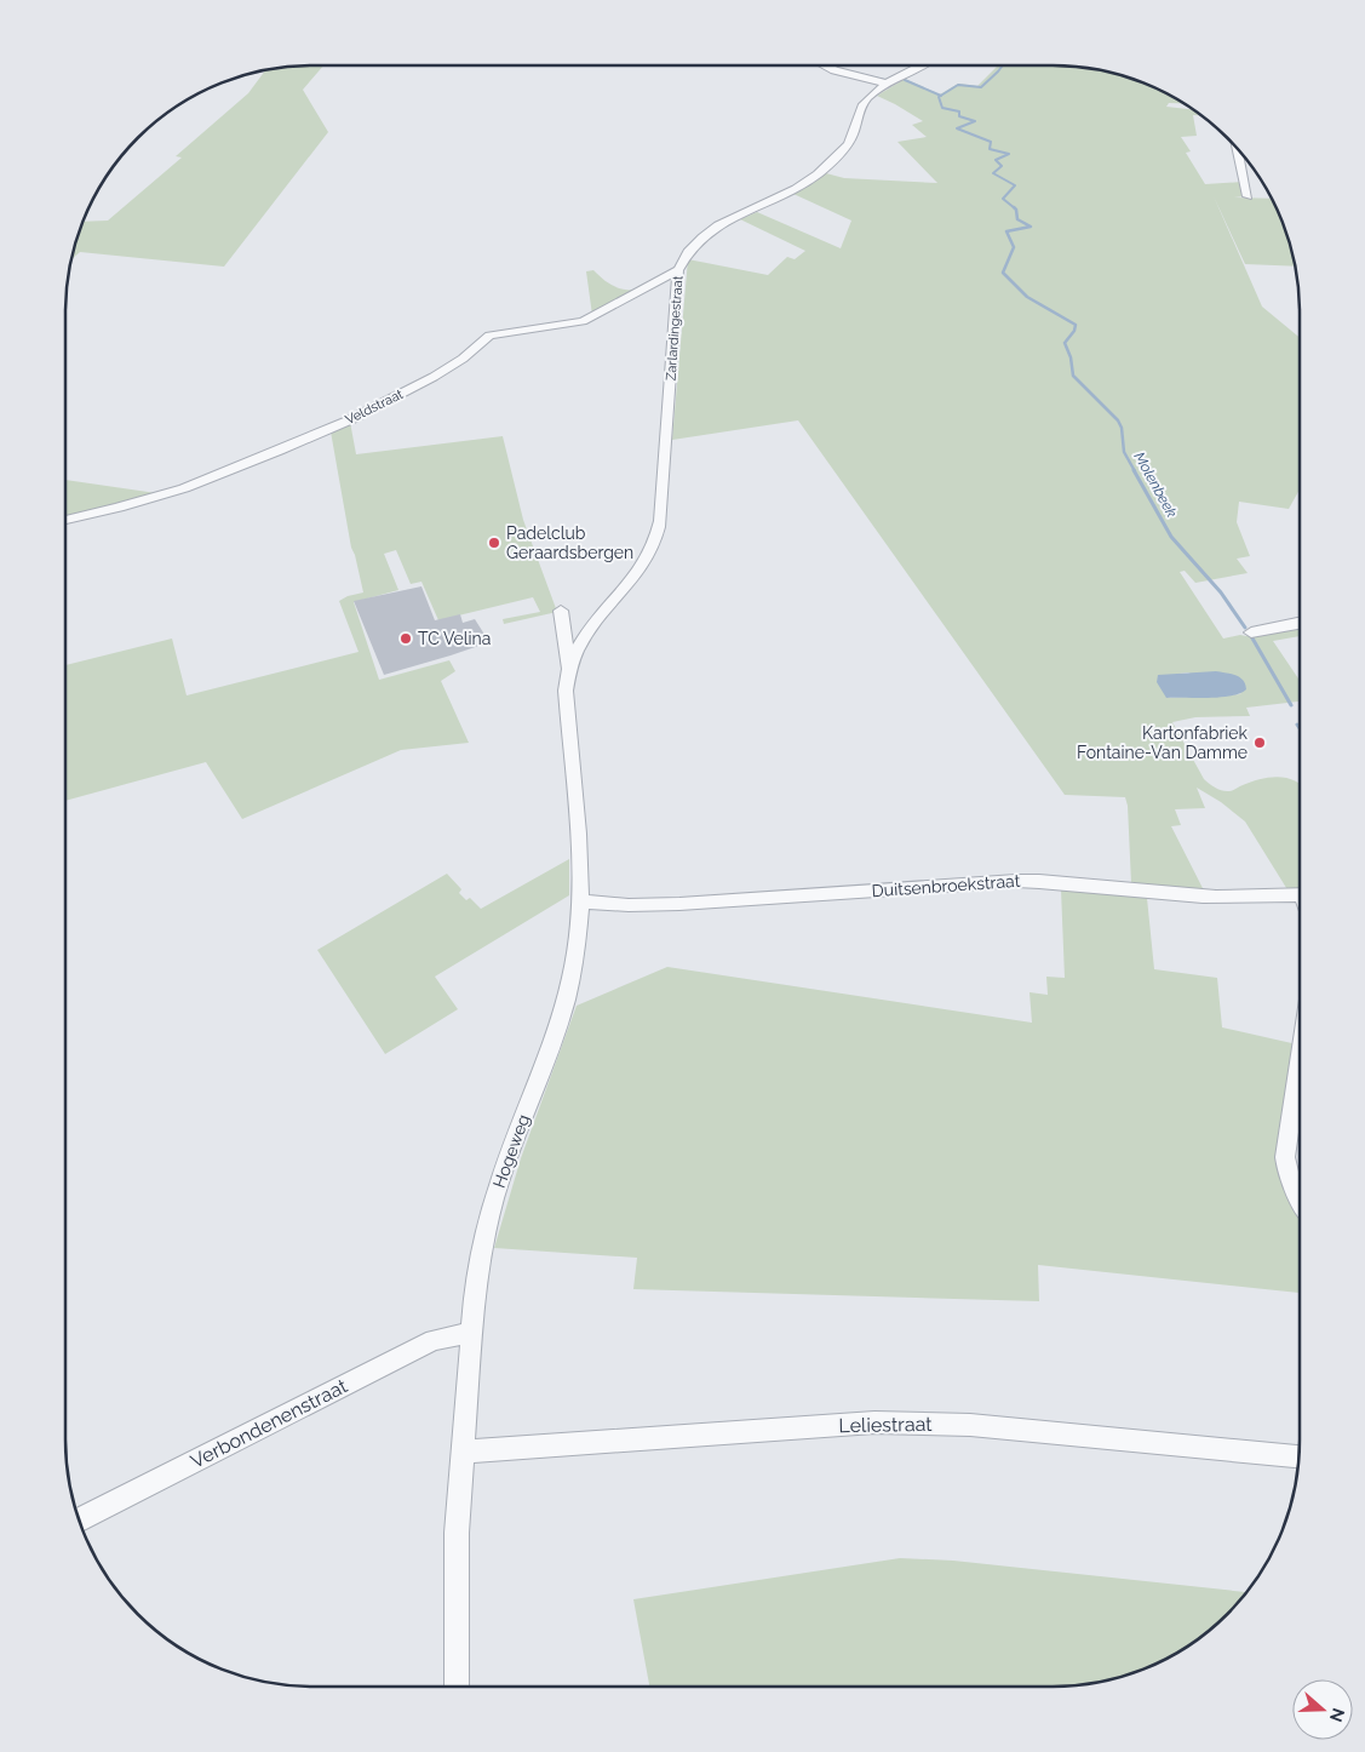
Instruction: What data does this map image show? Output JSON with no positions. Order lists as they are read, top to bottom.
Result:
{
  "streets": {
    "street": [
      "Zarlardingestraat",
      "Veldstraat",
      "Duitsenbroekstraat",
      "Hogeweg",
      "Verbondenenstraat",
      "Leliestraat"
    ]
  },
  "crossings": [
    ["Zarlardingestraat", "Veldstraat"],
    ["Zarlardingestraat", "Hogeweg"],
    ["Duitsenbroekstraat", "Hogeweg"],
    ["Hogeweg", "Verbondenenstraat"],
    ["Hogeweg", "Leliestraat"]
  ],
  "water": ["Molenbeek"],
  "places": ["Padelclub Geraardsbergen", "TC Velina", "Kartonfabriek Fontaine-Van Damme"],
  "north": "right"
}
